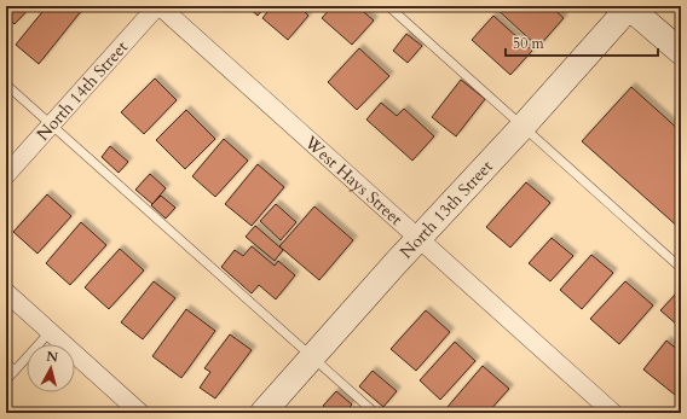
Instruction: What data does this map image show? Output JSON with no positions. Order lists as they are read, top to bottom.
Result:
{
  "streets": {
    "street": ["North 14th Street", "West Hays Street", "North 13th Street"]
  },
  "crossings": [
    ["North 14th Street", "West Hays Street"],
    ["West Hays Street", "North 13th Street"]
  ],
  "scale_bar": "50 m",
  "north": "top"
}
